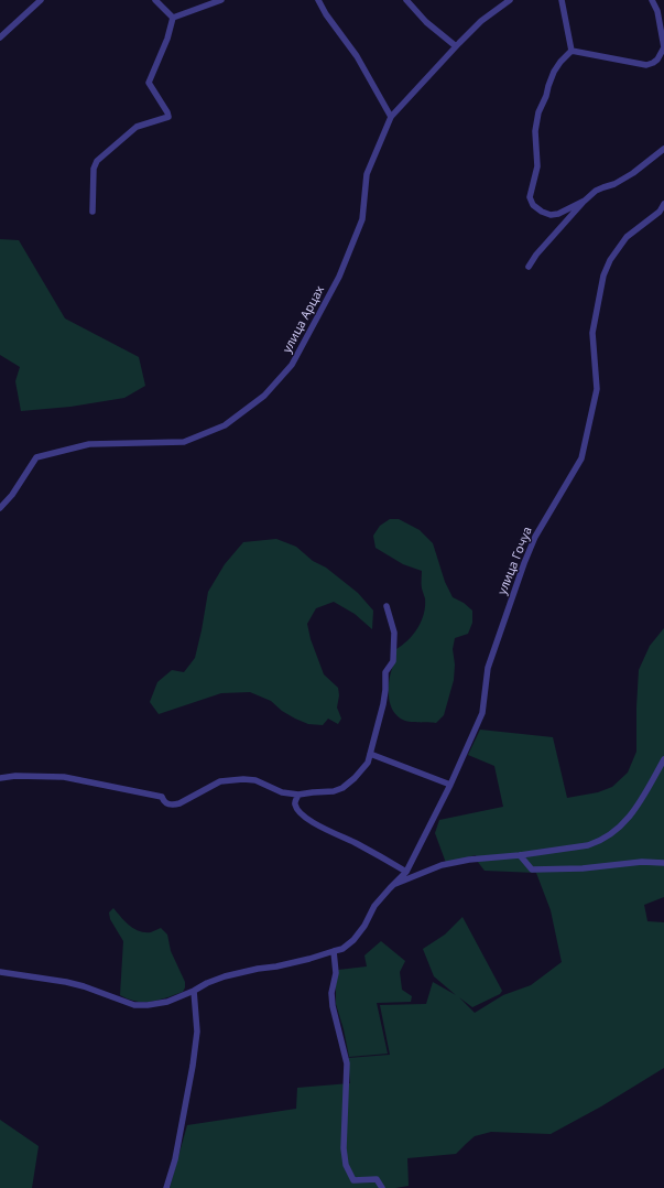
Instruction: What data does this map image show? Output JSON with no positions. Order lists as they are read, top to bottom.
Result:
{
  "streets": {
    "street": ["улица Арцах", "улица Гочуа"]
  }
}
